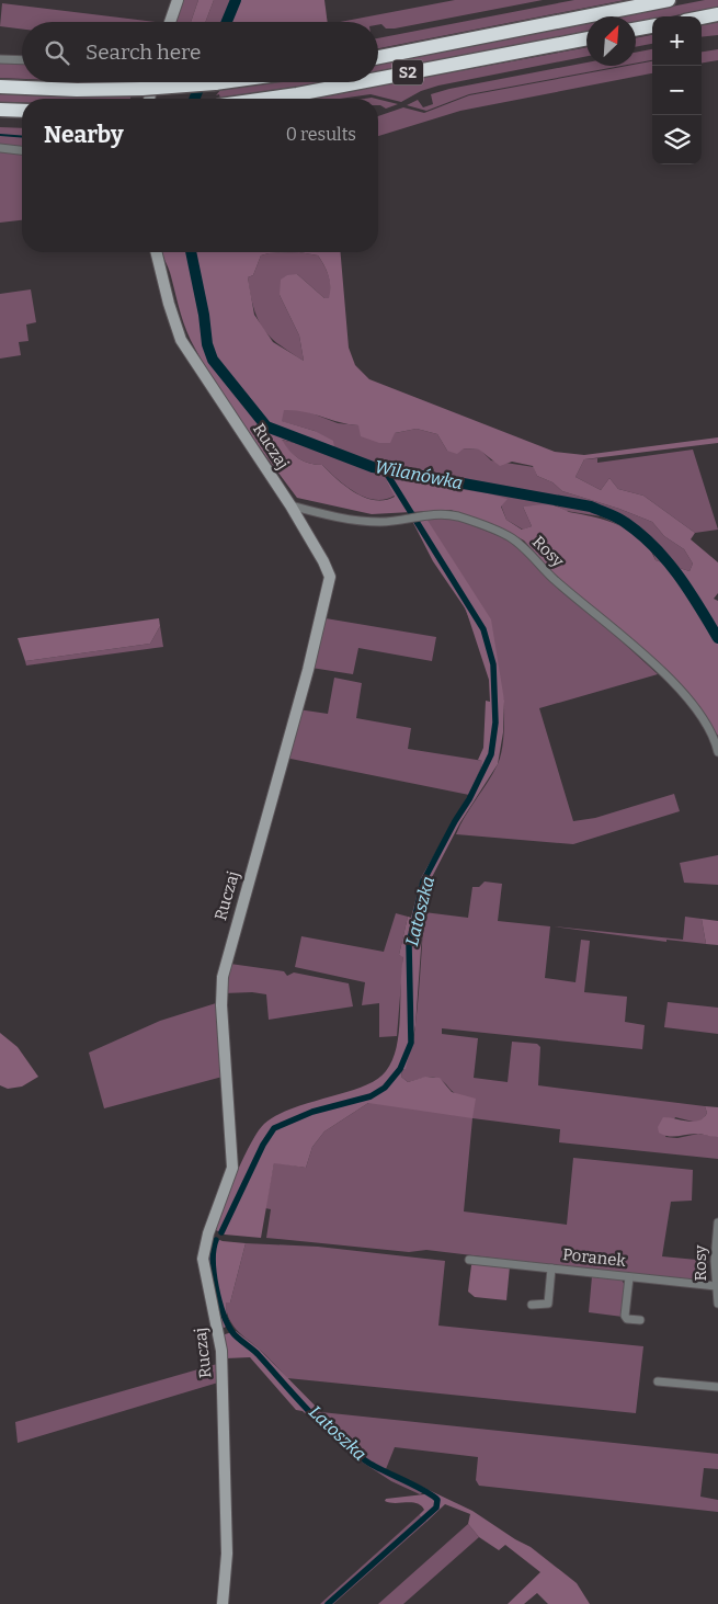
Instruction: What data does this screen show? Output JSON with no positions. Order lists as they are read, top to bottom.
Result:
{
  "streets": {
    "highway": ["S2"],
    "street": ["Ruczaj", "Rosy", "Poranek"]
  },
  "crossings": [
    ["Ruczaj", "Rosy"],
    ["Rosy", "Poranek"]
  ],
  "water": ["Wilanówka", "Latoszka"],
  "north": "top right",
  "page": {
    "map_buttons": ["+", "−"],
    "search": "Search here",
    "heading": ["Nearby", "0 results"]
  }
}
